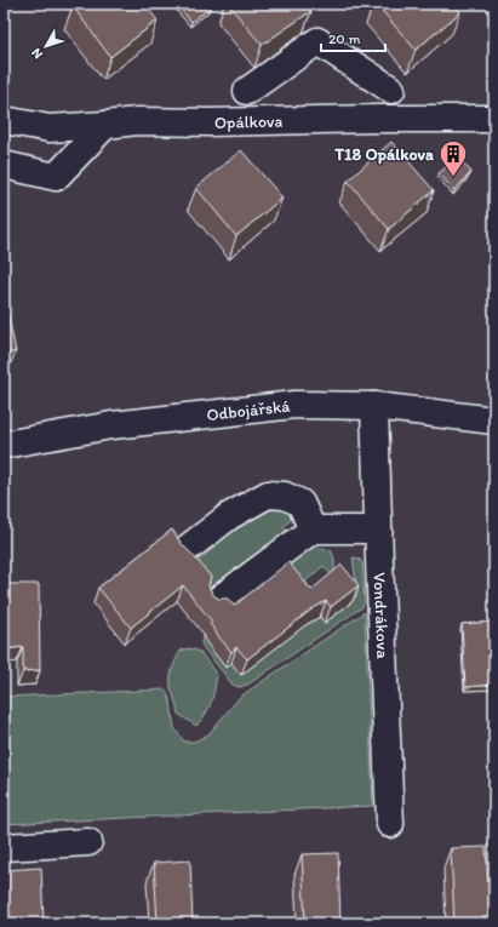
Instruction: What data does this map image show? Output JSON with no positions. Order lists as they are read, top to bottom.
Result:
{
  "streets": {
    "street": ["Opálkova", "Odbojářská", "Vondrákova"]
  },
  "crossings": [
    ["Odbojářská", "Vondrákova"]
  ],
  "places": {
    "building": ["T18 Opálkova"]
  },
  "scale_bar": "20 m",
  "north": "bottom left"
}
